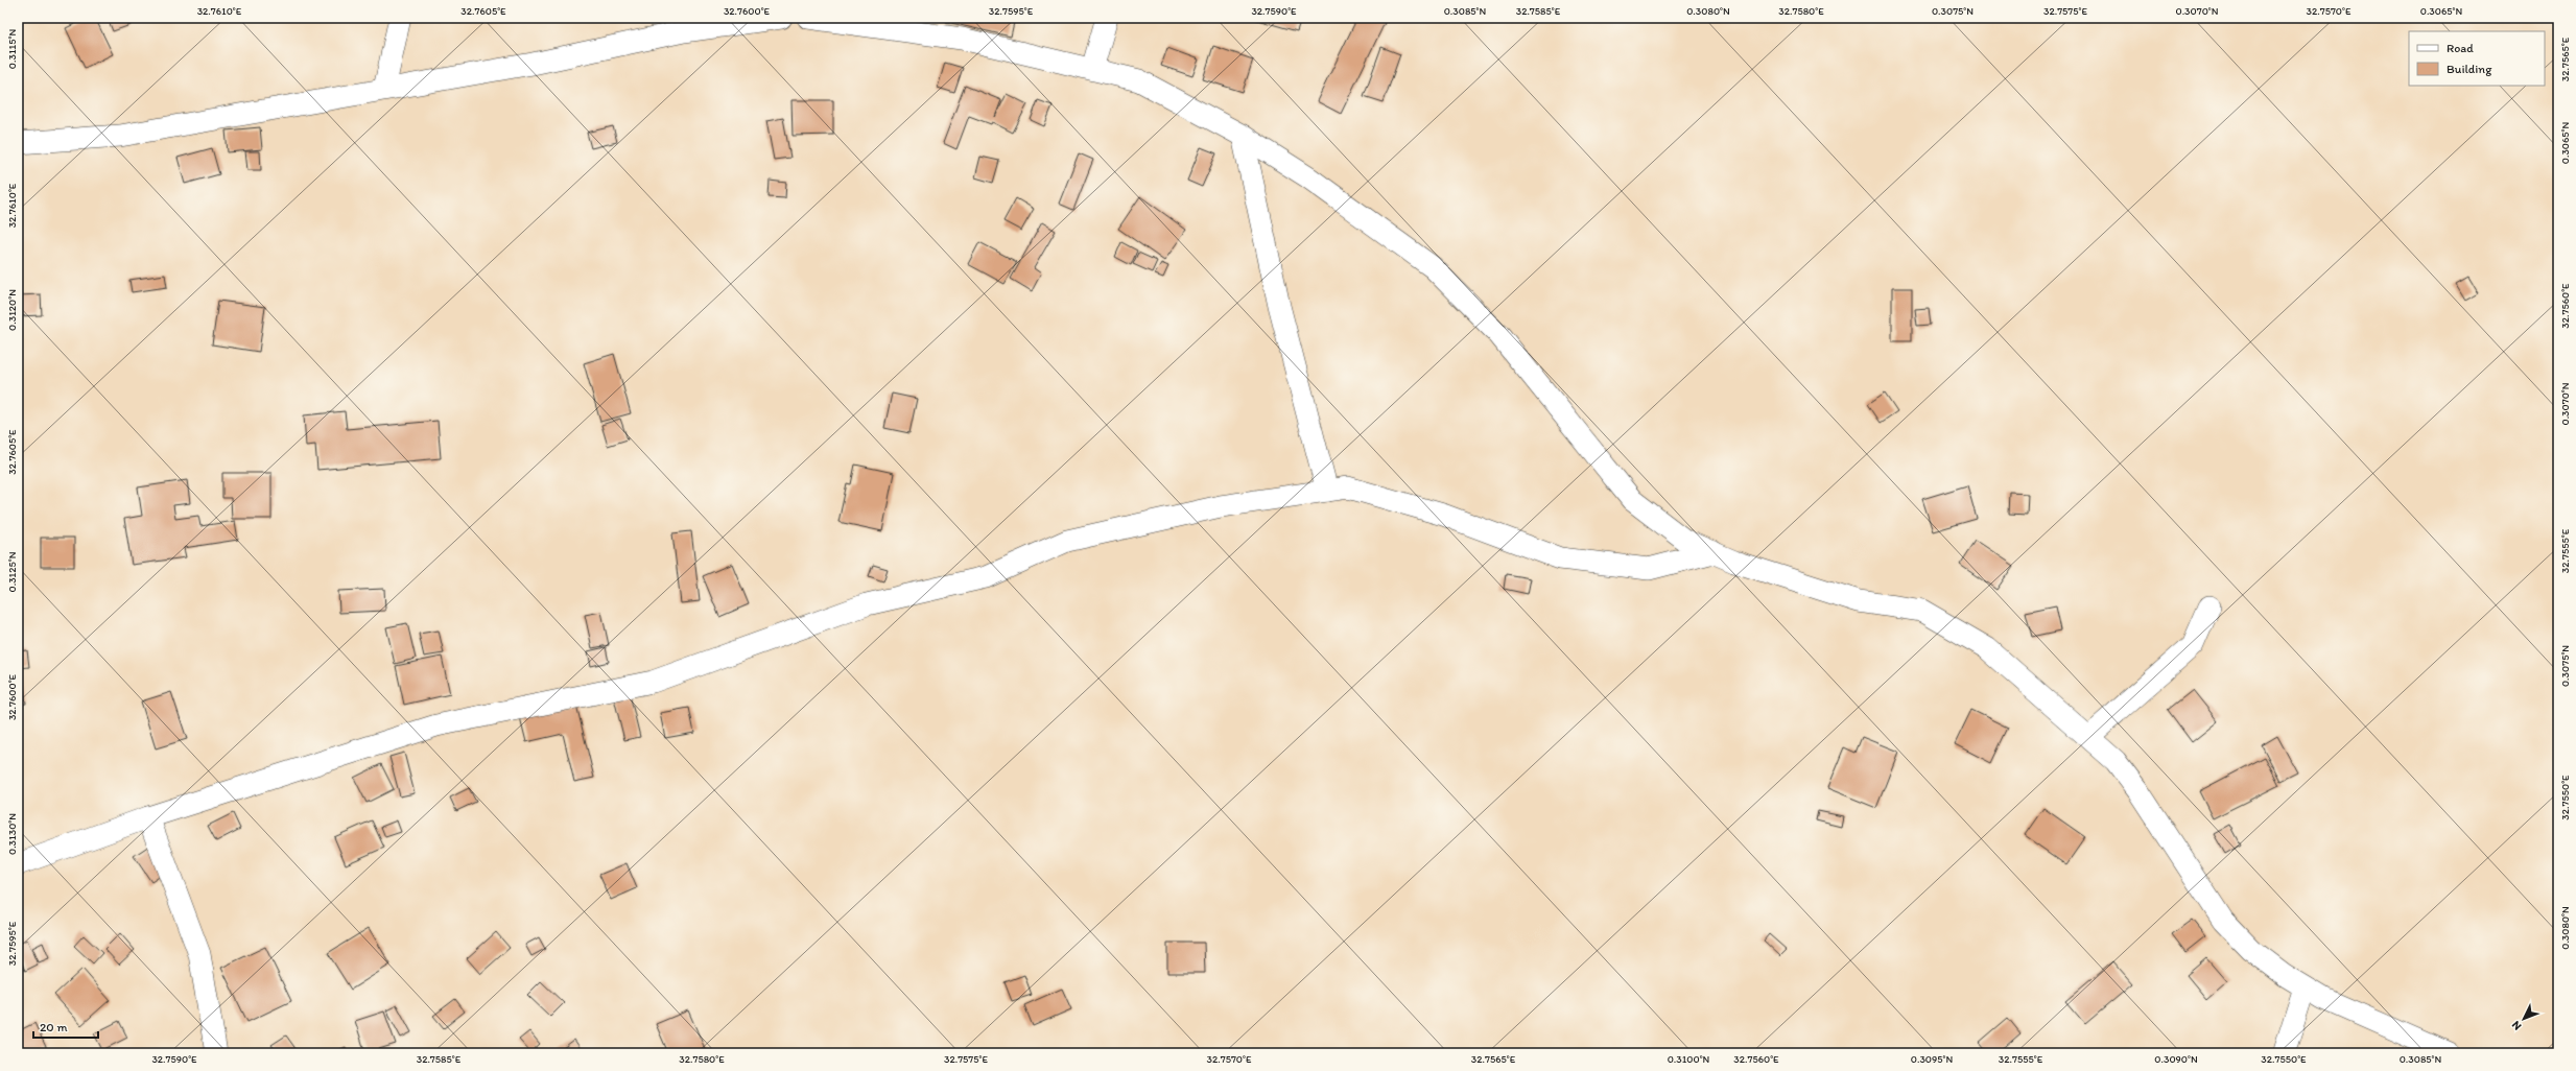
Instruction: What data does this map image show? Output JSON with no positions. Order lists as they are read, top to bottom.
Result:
{
  "legend": ["Road", "Building"],
  "scale_bar": "20 m",
  "north": "bottom left",
  "coordinates": [
    "32.7610°E",
    "32.7605°E",
    "32.7600°E",
    "32.7595°E",
    "32.7590°E",
    "0.3085°N",
    "32.7585°E",
    "0.3080°N",
    "32.7580°E",
    "0.3075°N",
    "32.7575°E",
    "0.3070°N",
    "32.7570°E",
    "0.3065°N",
    "0.3115°N",
    "32.7565°E",
    "32.7560°E",
    "0.3120°N",
    "32.7555°E",
    "0.3125°N",
    "32.7550°E",
    "0.3130°N",
    "0.3100°N",
    "0.3095°N",
    "0.3090°N"
  ]
}
